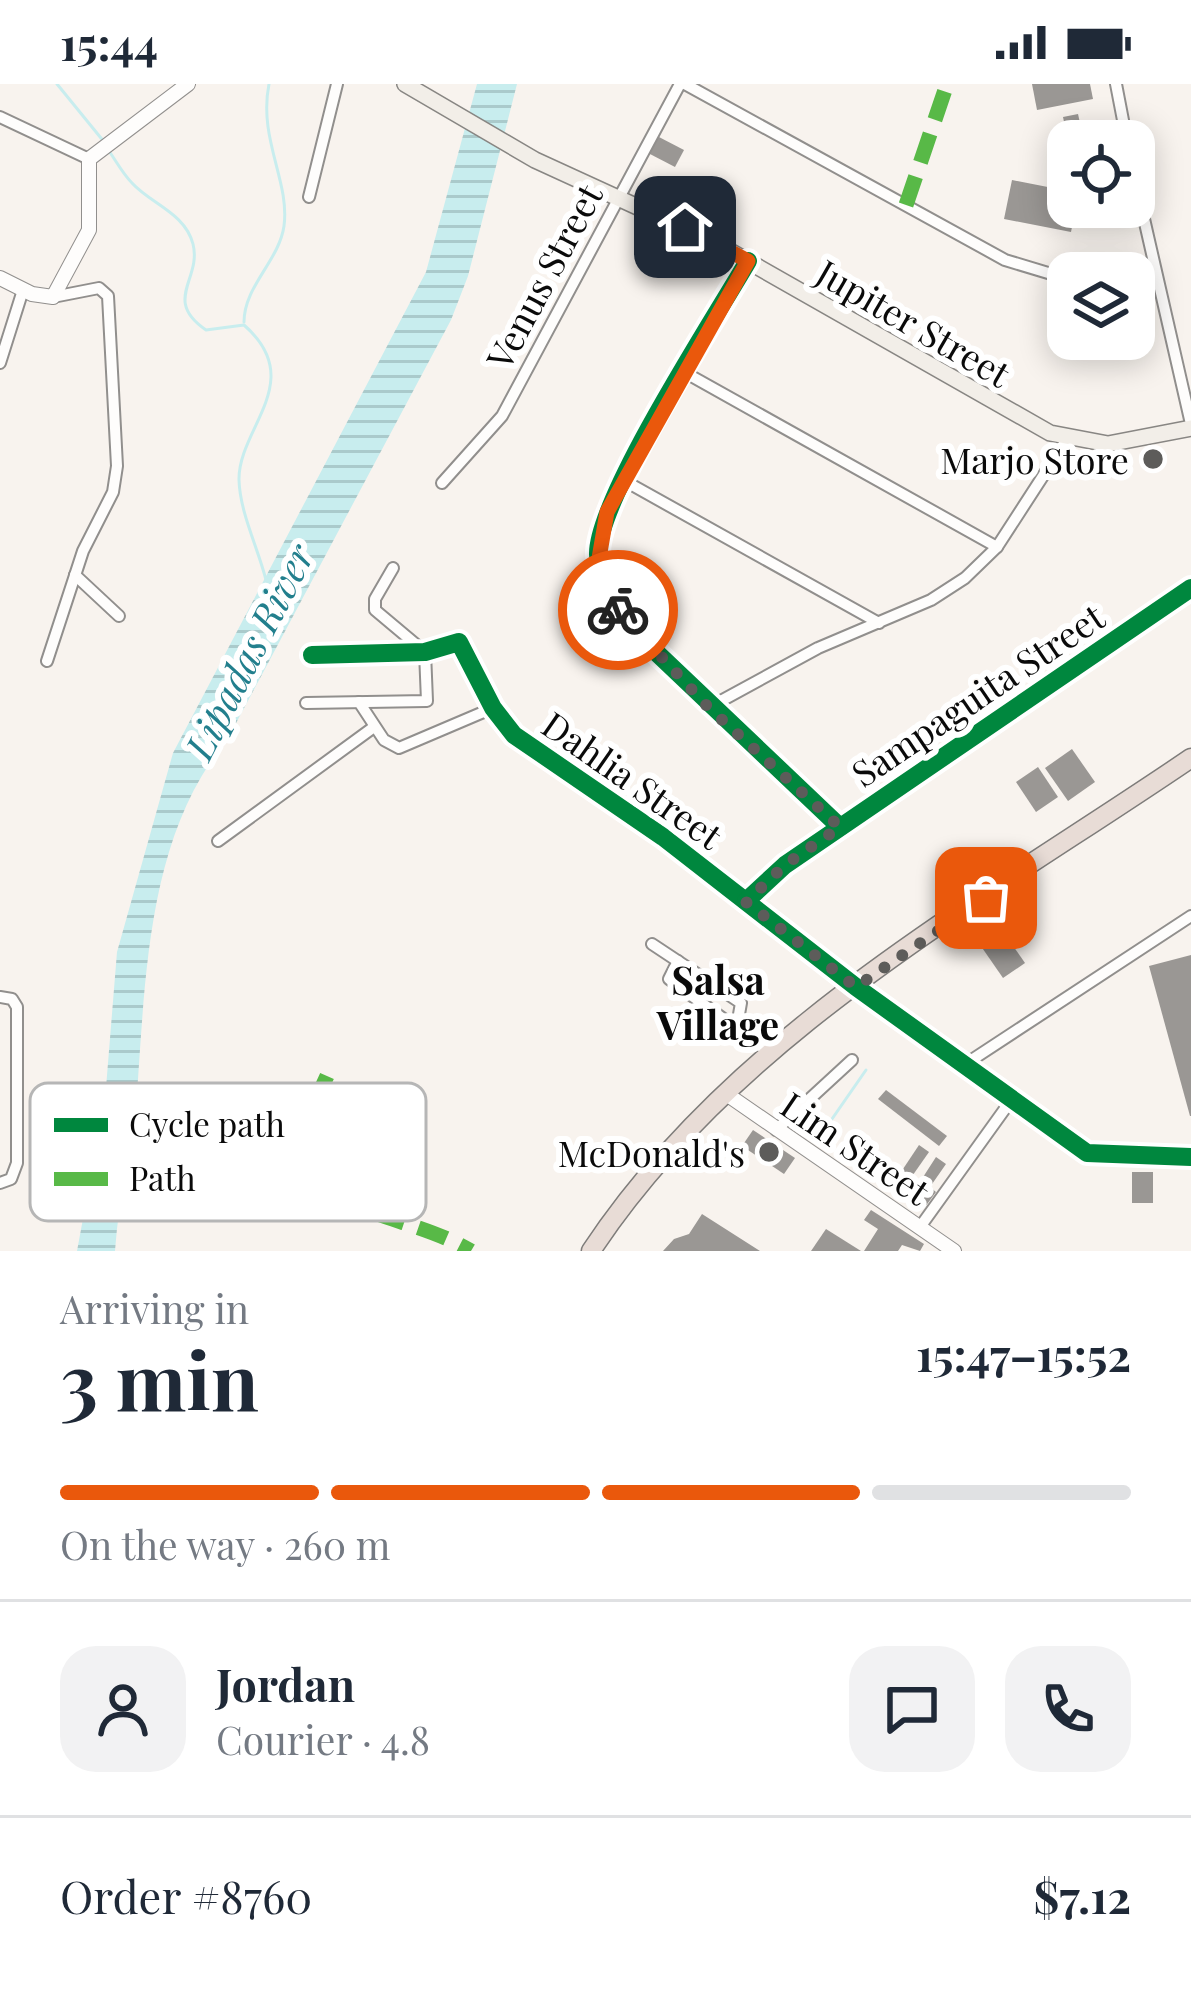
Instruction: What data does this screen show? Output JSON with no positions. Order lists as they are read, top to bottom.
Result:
{
  "streets": {
    "main road": ["Jupiter Street"],
    "street": [
      "Venus Street",
      "Sampaguita Street",
      "Dahlia Street",
      "Lim Street"
    ]
  },
  "crossings": [
    ["Venus Street", "Jupiter Street"],
    ["Sampaguita Street", "Dahlia Street"]
  ],
  "districts": ["Salsa Village"],
  "water": ["Lipadas River"],
  "places": ["Marjo Store", "McDonald's"],
  "legend": ["Cycle path", "Path"],
  "page": {
    "status": "15:44",
    "heading": ["3 min", "Arriving in", "15:47–15:52"],
    "panel": [
      "Jordan",
      "Courier · 4.8",
      "Order #8760",
      "$7.12"
    ],
    "bar": "On the way · 260 m"
  }
}
